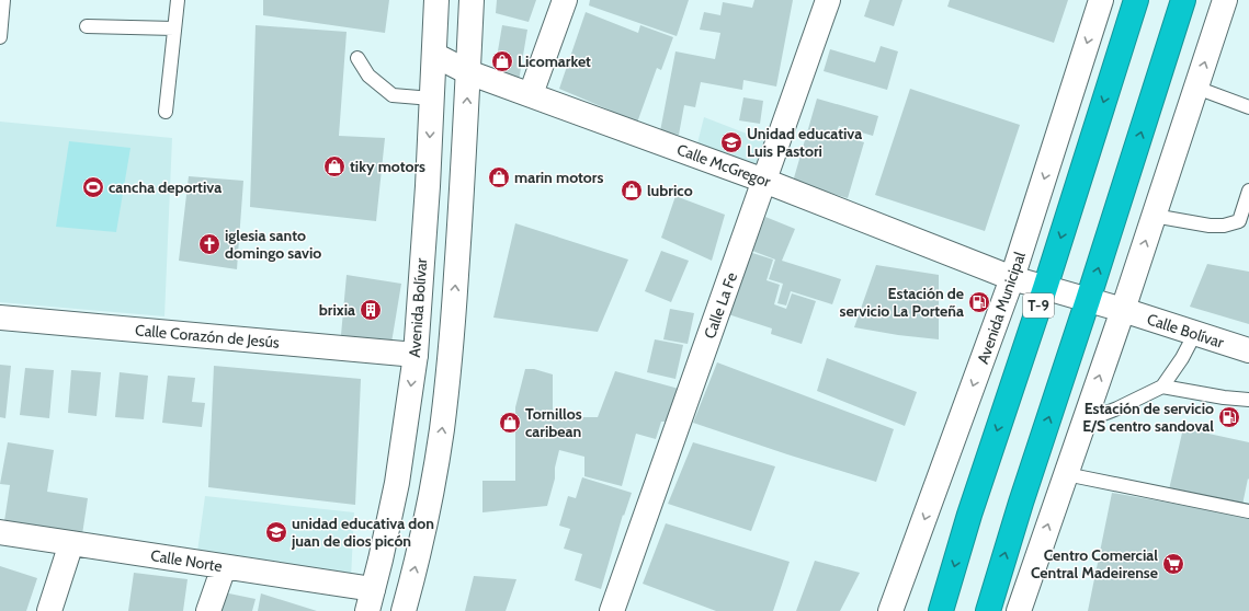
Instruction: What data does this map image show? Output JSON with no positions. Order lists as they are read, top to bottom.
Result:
{
  "streets": {
    "highway": ["T-9"],
    "street": [
      "Calle McGregor",
      "Calle La Fe",
      "Avenida Bolívar",
      "Avenida Municipal",
      "Calle Bolívar",
      "Calle Corazón de Jesús",
      "Calle Norte"
    ]
  },
  "crossings": [
    ["Calle McGregor", "Calle La Fe"],
    ["Calle McGregor", "T-9"],
    ["Calle McGregor", "Avenida Bolívar"],
    ["Calle McGregor", "Avenida Municipal"],
    ["Calle McGregor", "Calle Bolívar"],
    ["Avenida Bolívar", "Calle Corazón de Jesús"],
    ["Avenida Bolívar", "Calle Norte"]
  ],
  "places": {
    "shop": [
      "Licomarket",
      "tiky motors",
      "marin motors",
      "lubrico",
      "Tornillos caribean"
    ],
    "school or university": ["Unidad educativa Luis Pastori", "unidad educativa don juan de dios picón"],
    "sports": ["cancha deportiva"],
    "church": ["iglesia santo domingo savio"],
    "fuel station": ["Estación de servicio La Porteña", "Estación de servicio E/S centro sandoval"],
    "building": ["brixia"],
    "supermarket": ["Centro Comercial Central Madeirense"]
  }
}
